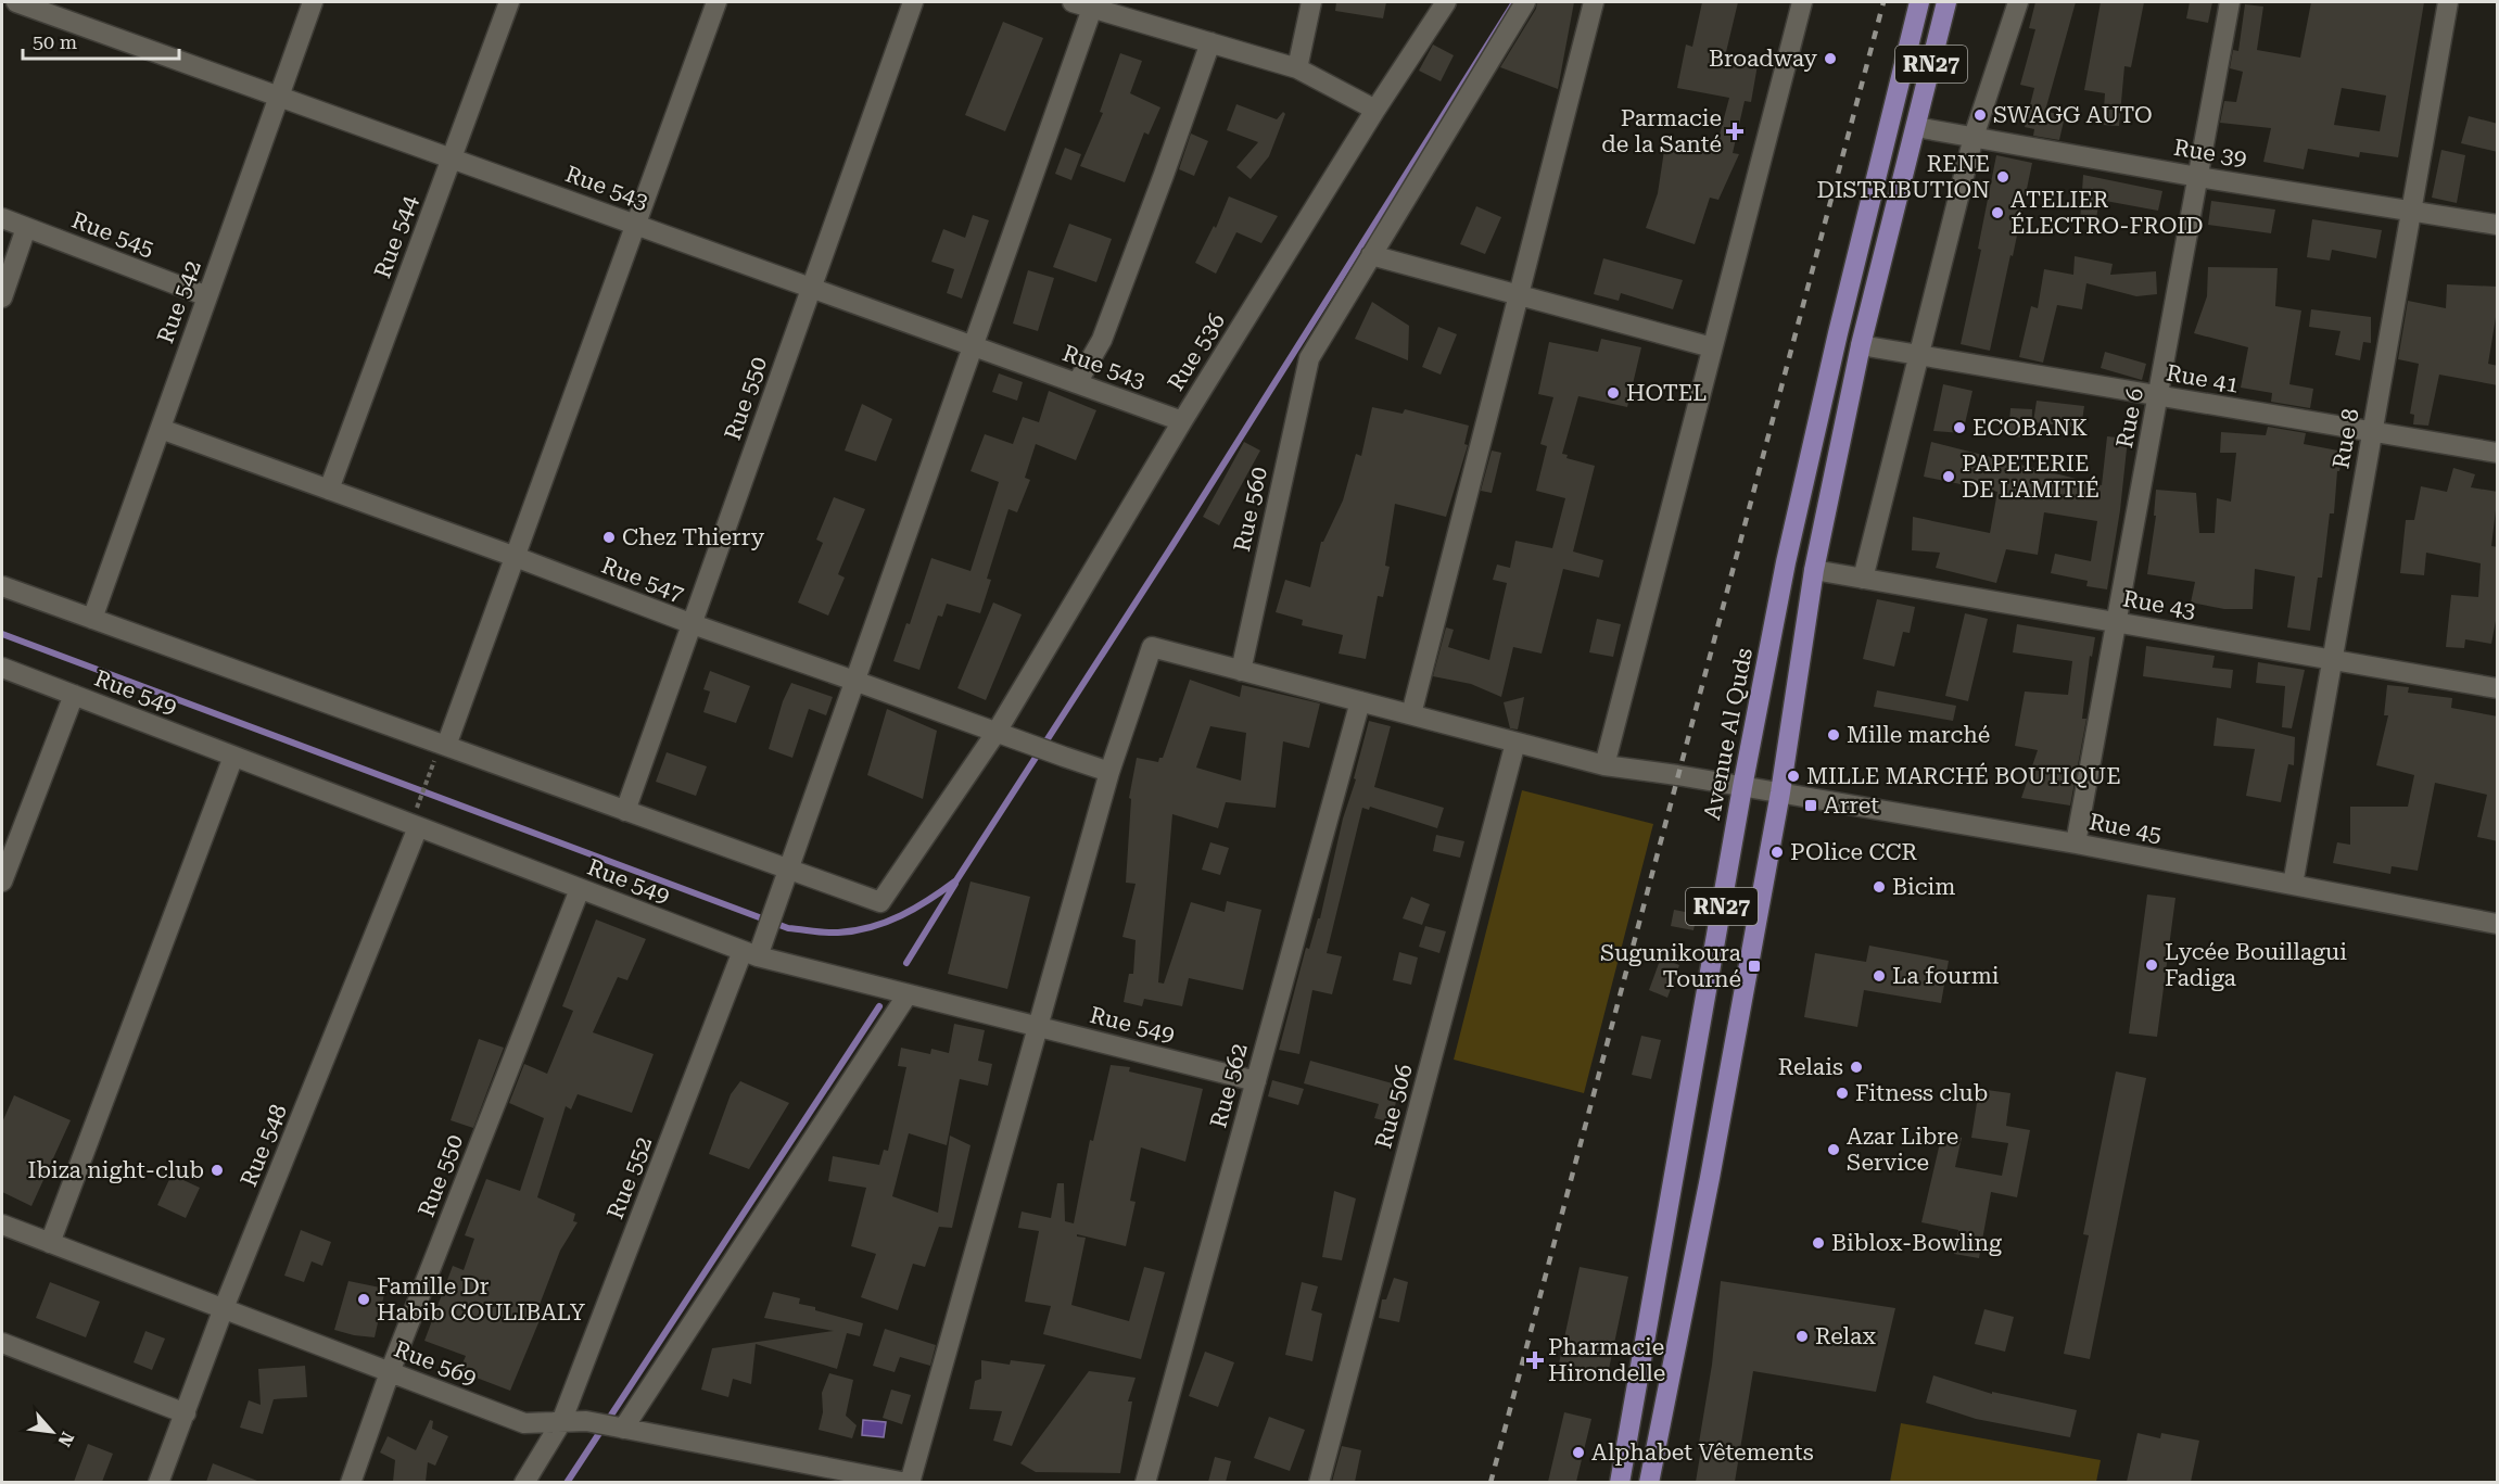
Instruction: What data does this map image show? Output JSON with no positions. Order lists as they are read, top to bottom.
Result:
{
  "streets": {
    "main road": ["RN27", "Avenue Al Quds"],
    "street": [
      "Rue 39",
      "Rue 543",
      "Rue 545",
      "Rue 544",
      "Rue 542",
      "Rue 536",
      "Rue 41",
      "Rue 550",
      "Rue 6",
      "Rue 8",
      "Rue 560",
      "Rue 547",
      "Rue 43",
      "Rue 549",
      "Rue 45",
      "Rue 562",
      "Rue 506",
      "Rue 548",
      "Rue 552",
      "Rue 569"
    ]
  },
  "crossings": [
    ["RN27", "Rue 39"],
    ["RN27", "Rue 41"],
    ["RN27", "Rue 43"],
    ["RN27", "Rue 45"],
    ["Rue 39", "Rue 6"],
    ["Rue 39", "Rue 8"],
    ["Rue 543", "Rue 544"],
    ["Rue 543", "Rue 542"],
    ["Rue 543", "Rue 536"],
    ["Rue 543", "Rue 550"],
    ["Rue 543", "Rue 552"],
    ["Rue 545", "Rue 542"],
    ["Rue 544", "Rue 547"],
    ["Rue 542", "Rue 547"],
    ["Rue 536", "Rue 547"],
    ["Rue 536", "Rue 552"],
    ["Rue 41", "Rue 6"],
    ["Rue 41", "Rue 8"],
    ["Rue 550", "Rue 547"],
    ["Rue 550", "Rue 549"],
    ["Rue 550", "Rue 569"],
    ["Rue 6", "Rue 43"],
    ["Rue 6", "Rue 45"],
    ["Rue 8", "Rue 43"],
    ["Rue 8", "Rue 45"],
    ["Rue 560", "Rue 45"],
    ["Rue 547", "Rue 45"],
    ["Rue 547", "Rue 552"],
    ["Rue 549", "Rue 562"],
    ["Rue 549", "Rue 548"],
    ["Rue 549", "Rue 552"],
    ["Avenue Al Quds", "Rue 45"],
    ["Rue 45", "Rue 562"],
    ["Rue 45", "Rue 506"],
    ["Rue 548", "Rue 569"],
    ["Rue 552", "Rue 569"]
  ],
  "places": {
    "other": [
      "Broadway",
      "SWAGG AUTO",
      "RENE DISTRIBUTION",
      "ATELIER ÉLECTRO-FROID",
      "HOTEL",
      "ECOBANK",
      "PAPETERIE DE L'AMITIÉ",
      "Chez Thierry",
      "Mille marché",
      "MILLE MARCHÉ BOUTIQUE",
      "POlice CCR",
      "Bicim",
      "Lycée Bouillagui Fadiga",
      "La fourmi",
      "Relais",
      "Fitness club",
      "Azar Libre Service",
      "Ibiza night-club",
      "Biblox-Bowling",
      "Famille Dr Habib COULIBALY",
      "Relax",
      "Alphabet Vêtements"
    ],
    "health": ["Parmacie de la Santé", "Pharmacie Hirondelle"],
    "transit": ["Arret", "Sugunikoura Tourné"]
  },
  "scale_bar": "50 m",
  "north": "bottom right"
}
